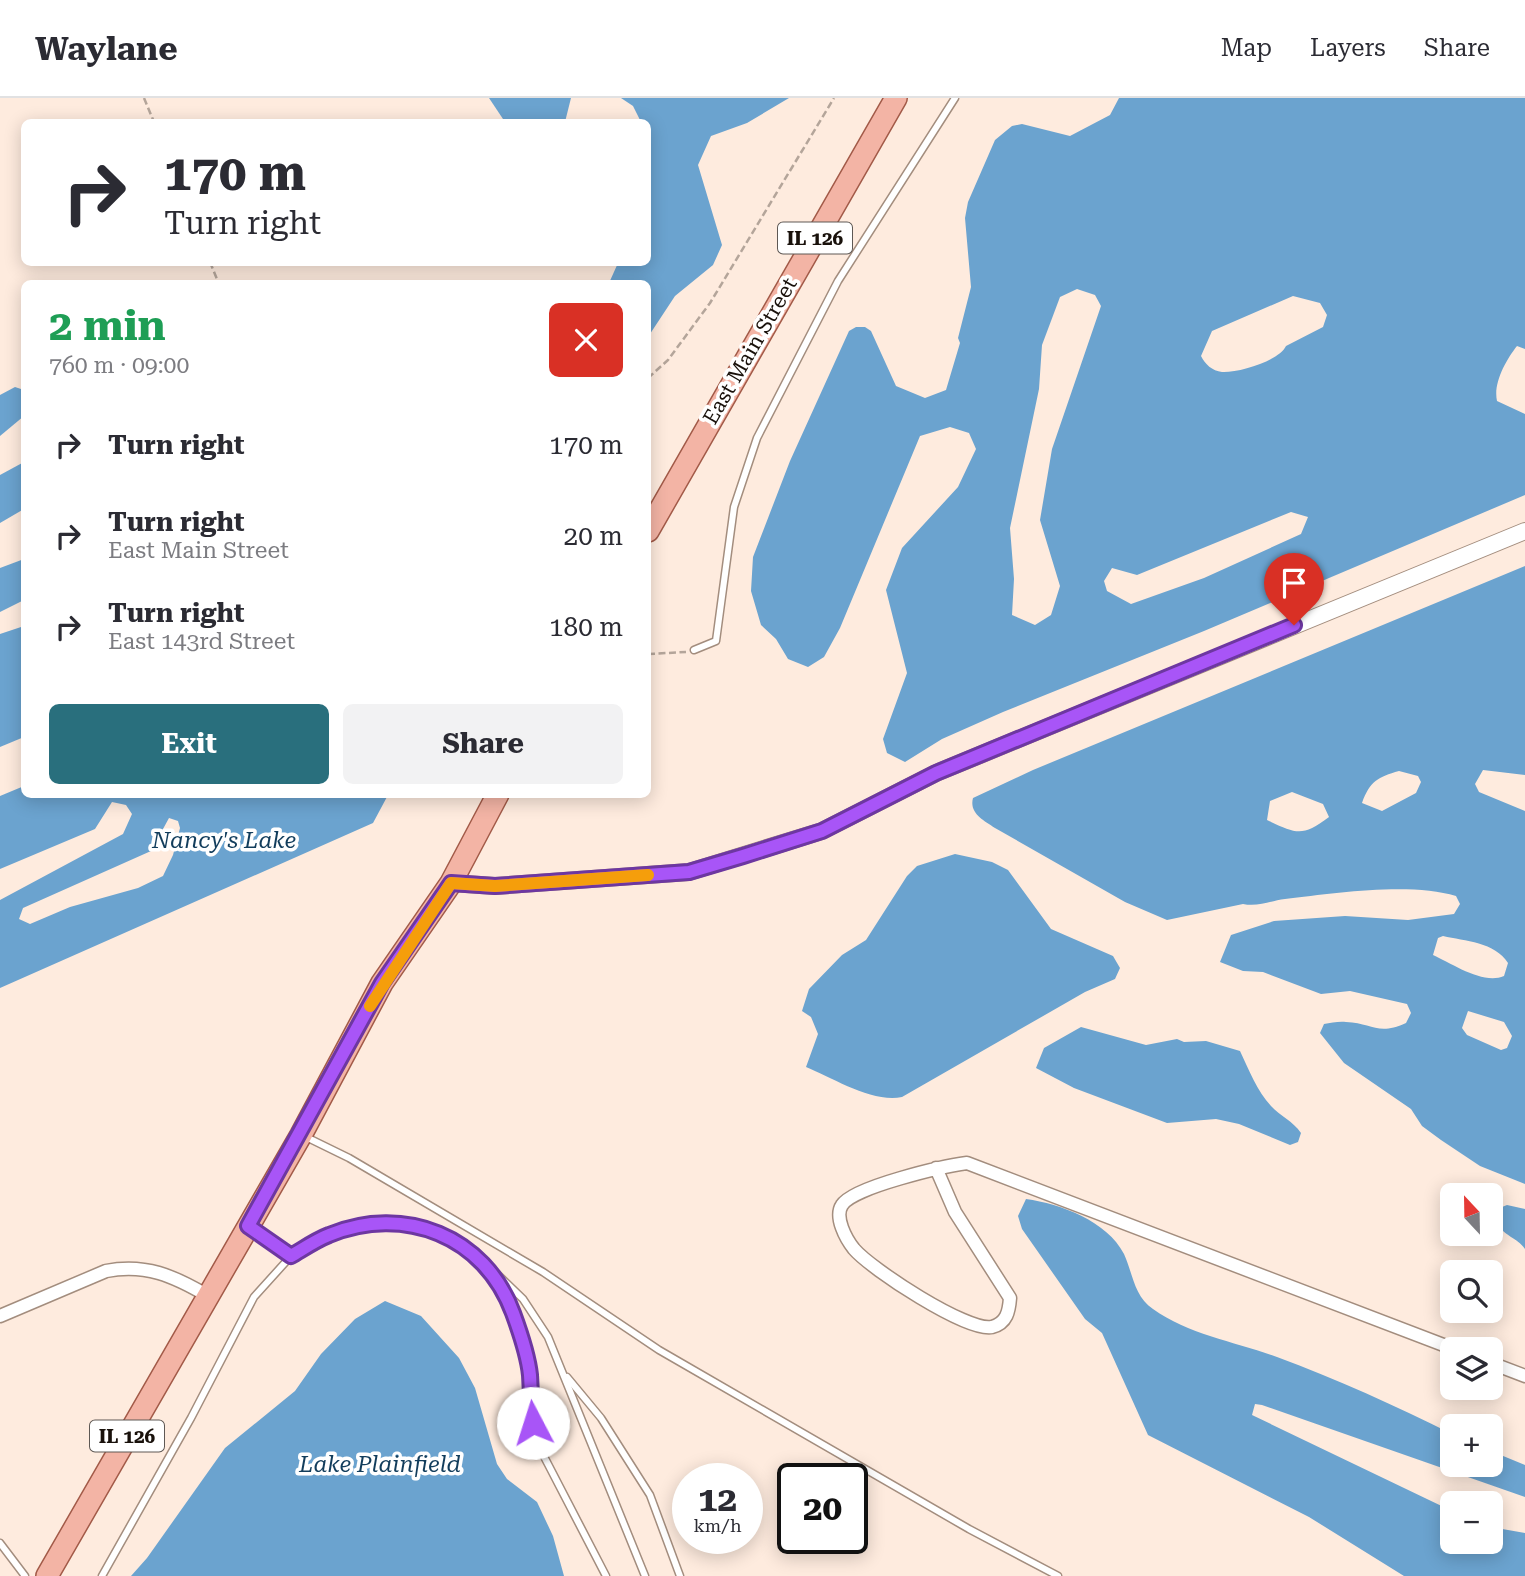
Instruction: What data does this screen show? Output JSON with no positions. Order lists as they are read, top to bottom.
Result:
{
  "streets": {
    "main road": ["IL 126", "East Main Street"]
  },
  "water": ["Nancy's Lake", "Lake Plainfield"],
  "north": "top",
  "page": {
    "header": "Waylane",
    "nav": ["Map", "Layers", "Share"],
    "turn": ["170 m", "Turn right"],
    "heading": ["2 min", "760 m · 09:00"],
    "list": [
      {
        "name": "Turn right",
        "value": "170 m"
      },
      {
        "name": "Turn right",
        "note": "East Main Street",
        "value": "20 m"
      },
      {
        "name": "Turn right",
        "note": "East 143rd Street",
        "value": "180 m"
      }
    ],
    "buttons": ["Exit", "Share"],
    "map_buttons": ["+", "−"],
    "speed": "12 km/h",
    "limit": "20"
  }
}
